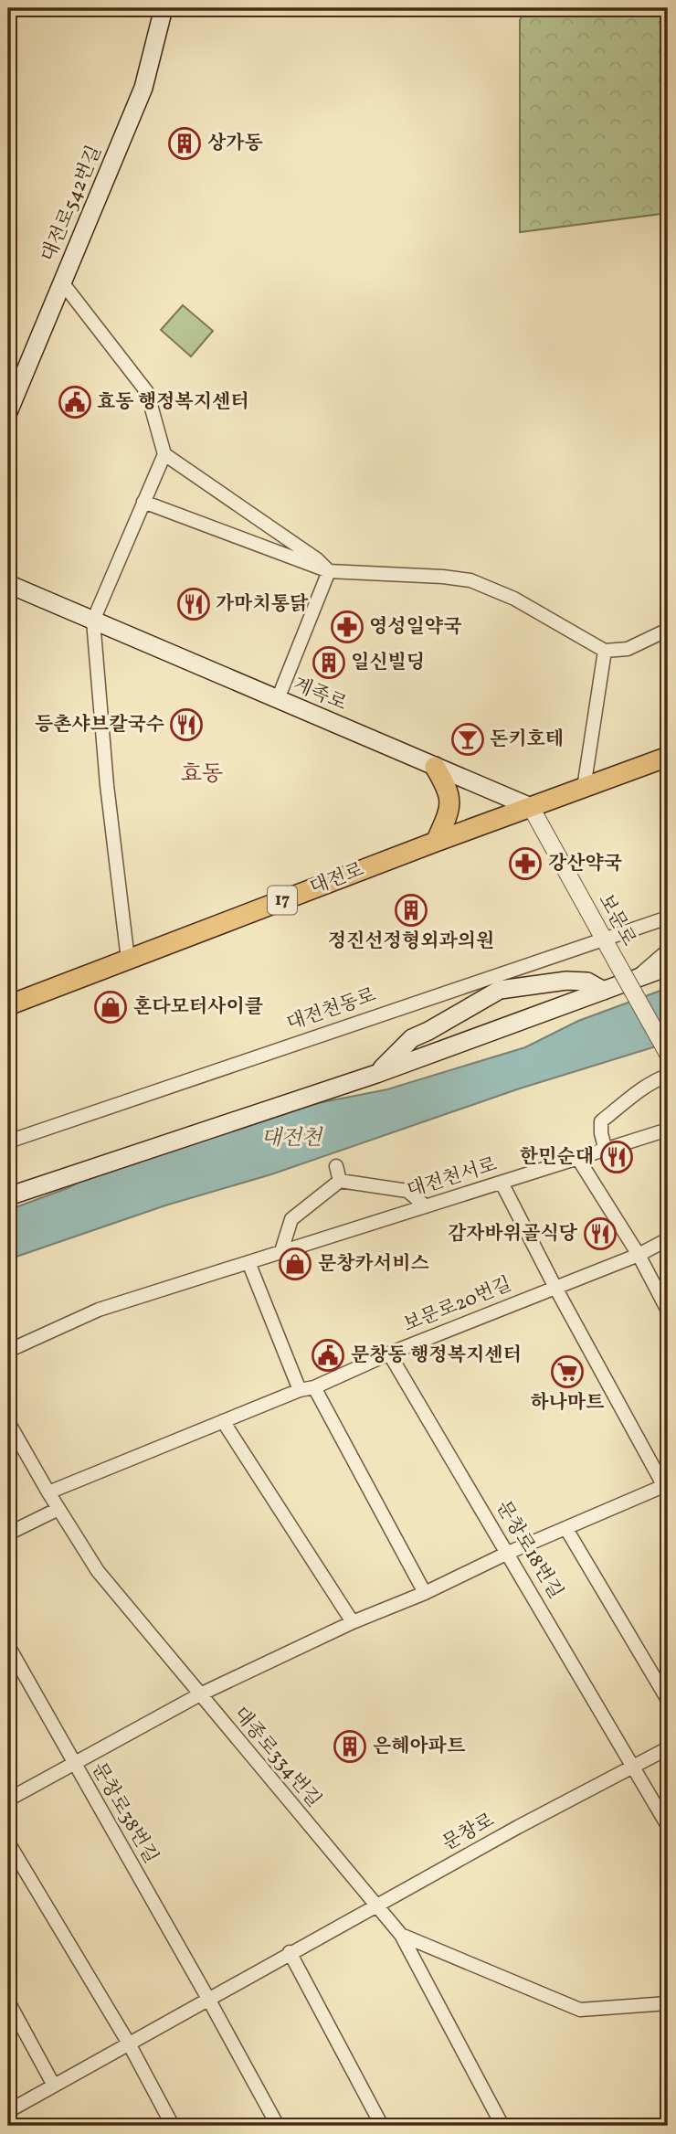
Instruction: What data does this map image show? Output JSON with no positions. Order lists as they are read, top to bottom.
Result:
{
  "streets": {
    "main road": [
      "대전로542번길",
      "계족로",
      "대전로",
      "17"
    ],
    "street": [
      "보문로",
      "대전천동로",
      "대전천서로",
      "보문로20번길",
      "문창로18번길",
      "대종로334번길",
      "문창로38번길",
      "문창로"
    ]
  },
  "crossings": [
    ["계족로", "대전로"],
    ["계족로", "보문로"],
    ["대전로", "보문로"],
    ["보문로", "대전천동로"],
    ["보문로20번길", "문창로18번길"],
    ["보문로20번길", "대종로334번길"],
    ["문창로18번길", "문창로"],
    ["대종로334번길", "문창로"],
    ["문창로38번길", "문창로"]
  ],
  "districts": ["효동"],
  "water": ["대전천"],
  "places": {
    "building": [
      "상가동",
      "일신빌딩",
      "정진선정형외과의원",
      "은혜아파트"
    ],
    "public building": ["효동 행정복지센터", "문창동 행정복지센터"],
    "restaurant": [
      "가마치통닭",
      "등촌샤브칼국수",
      "한민순대",
      "감자바위골식당"
    ],
    "pharmacy": ["영성일약국", "강산약국"],
    "bar": ["돈키호테"],
    "shop": ["혼다모터사이클", "문창카서비스"],
    "supermarket": ["하나마트"]
  }
}
